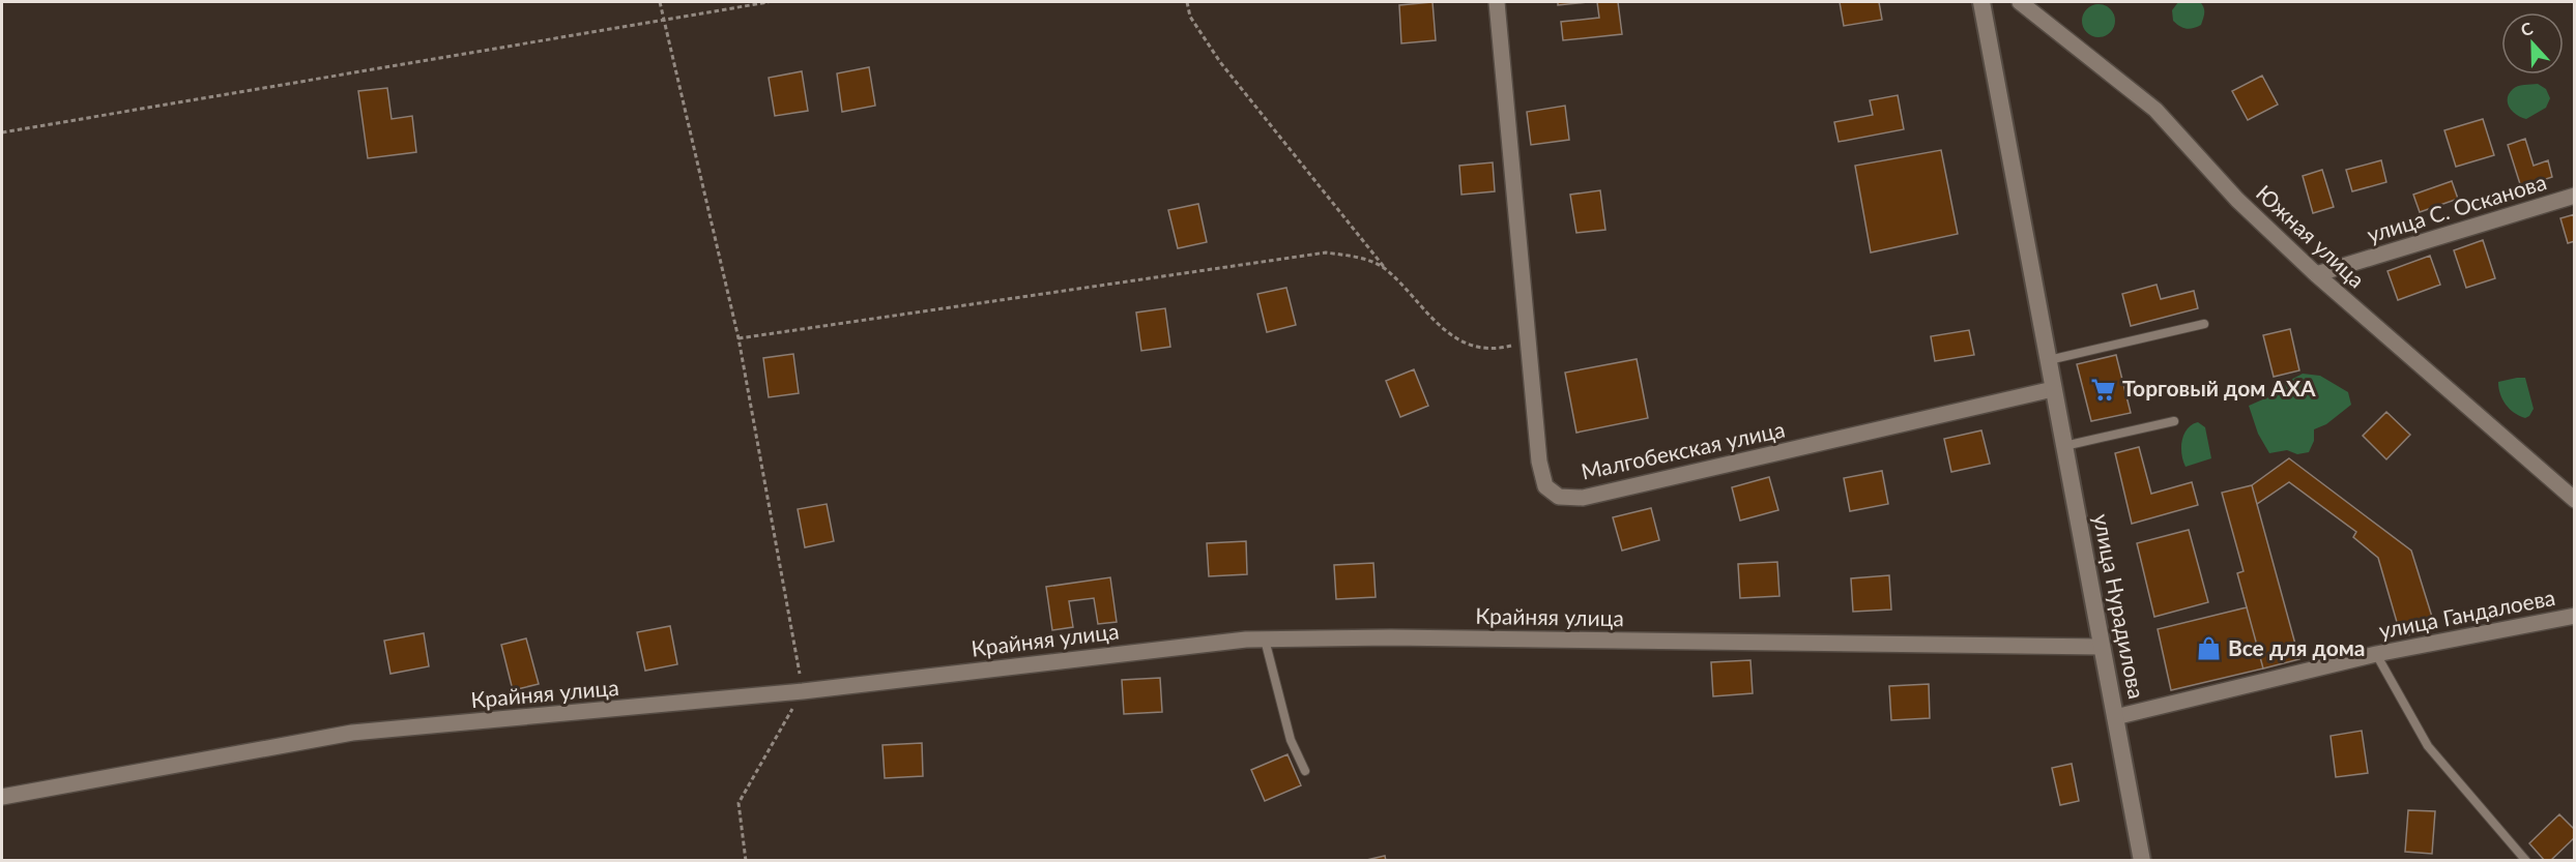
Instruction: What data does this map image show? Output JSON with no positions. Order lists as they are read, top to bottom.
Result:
{
  "streets": {
    "street": [
      "улица С. Осканова",
      "Южная улица",
      "Малгобекская улица",
      "улица Нурадилова",
      "улица Гандалоева",
      "Крайняя улица"
    ]
  },
  "crossings": [
    ["улица С. Осканова", "Южная улица"],
    ["Малгобекская улица", "улица Нурадилова"],
    ["улица Нурадилова", "улица Гандалоева"],
    ["улица Нурадилова", "Крайняя улица"]
  ],
  "places": {
    "supermarket": ["Торговый дом АХА"],
    "shop": ["Все для дома"]
  },
  "north": "top"
}
